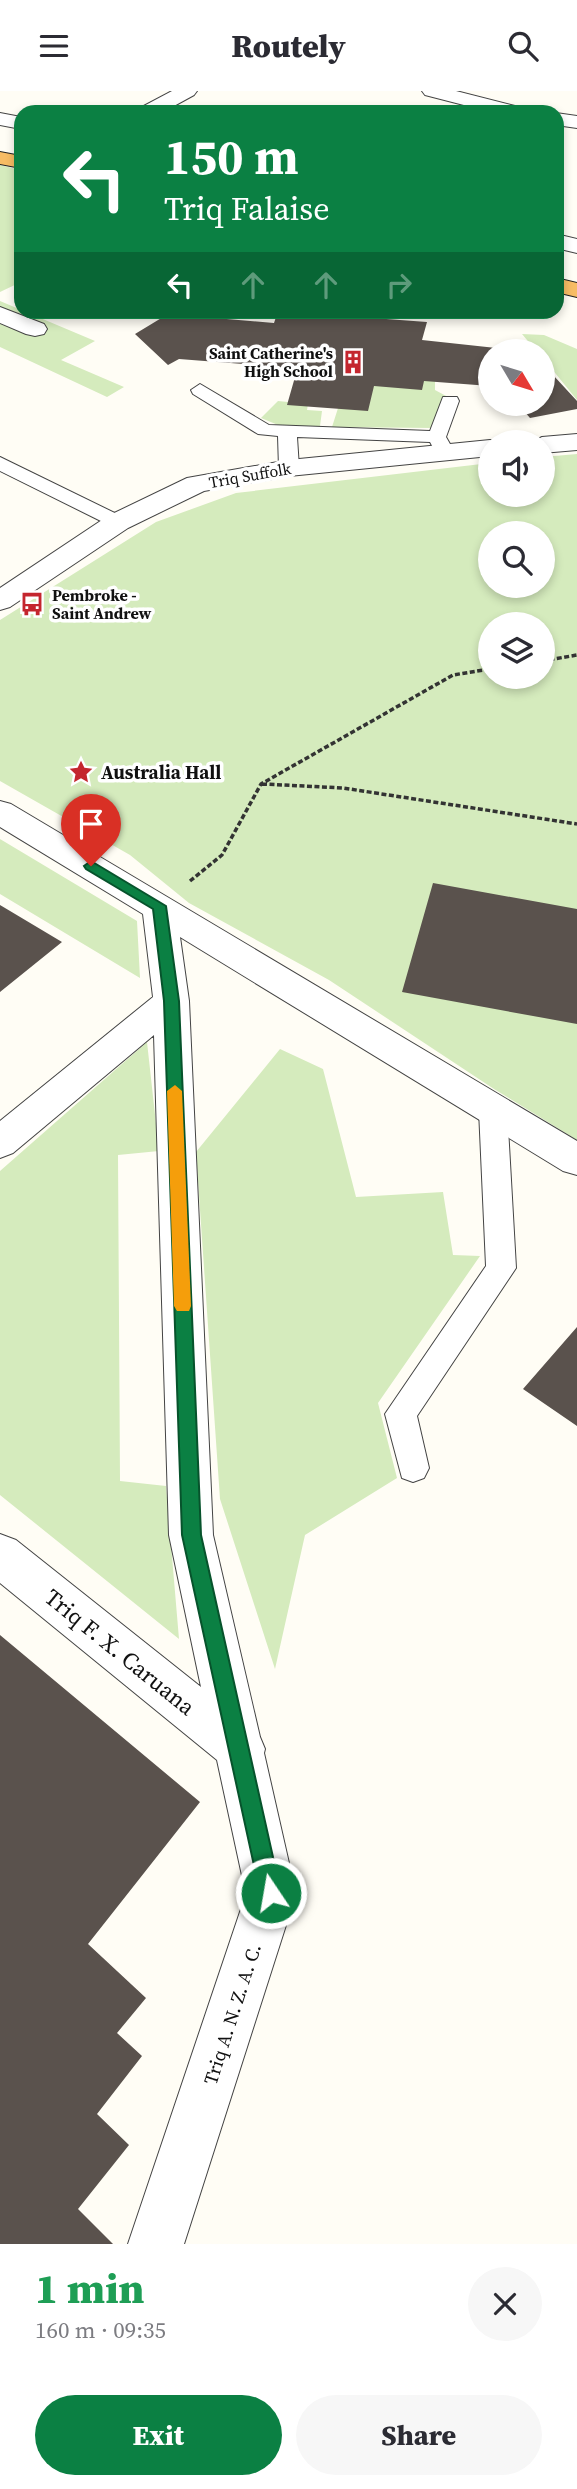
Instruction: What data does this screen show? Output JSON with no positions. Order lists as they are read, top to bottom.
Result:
{
  "streets": {
    "street": ["Triq Suffolk", "Triq F. X. Caruana", "Triq A. N. Z. A. C."]
  },
  "crossings": [
    ["Triq F. X. Caruana", "Triq A. N. Z. A. C."]
  ],
  "places": {
    "building": ["Saint Catherine's High School"],
    "bus stop": ["Pembroke - Saint Andrew"],
    "place": ["Australia Hall"]
  },
  "north": "bottom right",
  "page": {
    "header": "Routely",
    "turn": ["150 m", "Triq Falaise"],
    "heading": ["1 min", "160 m · 09:35"],
    "buttons": ["Exit", "Share"]
  }
}
